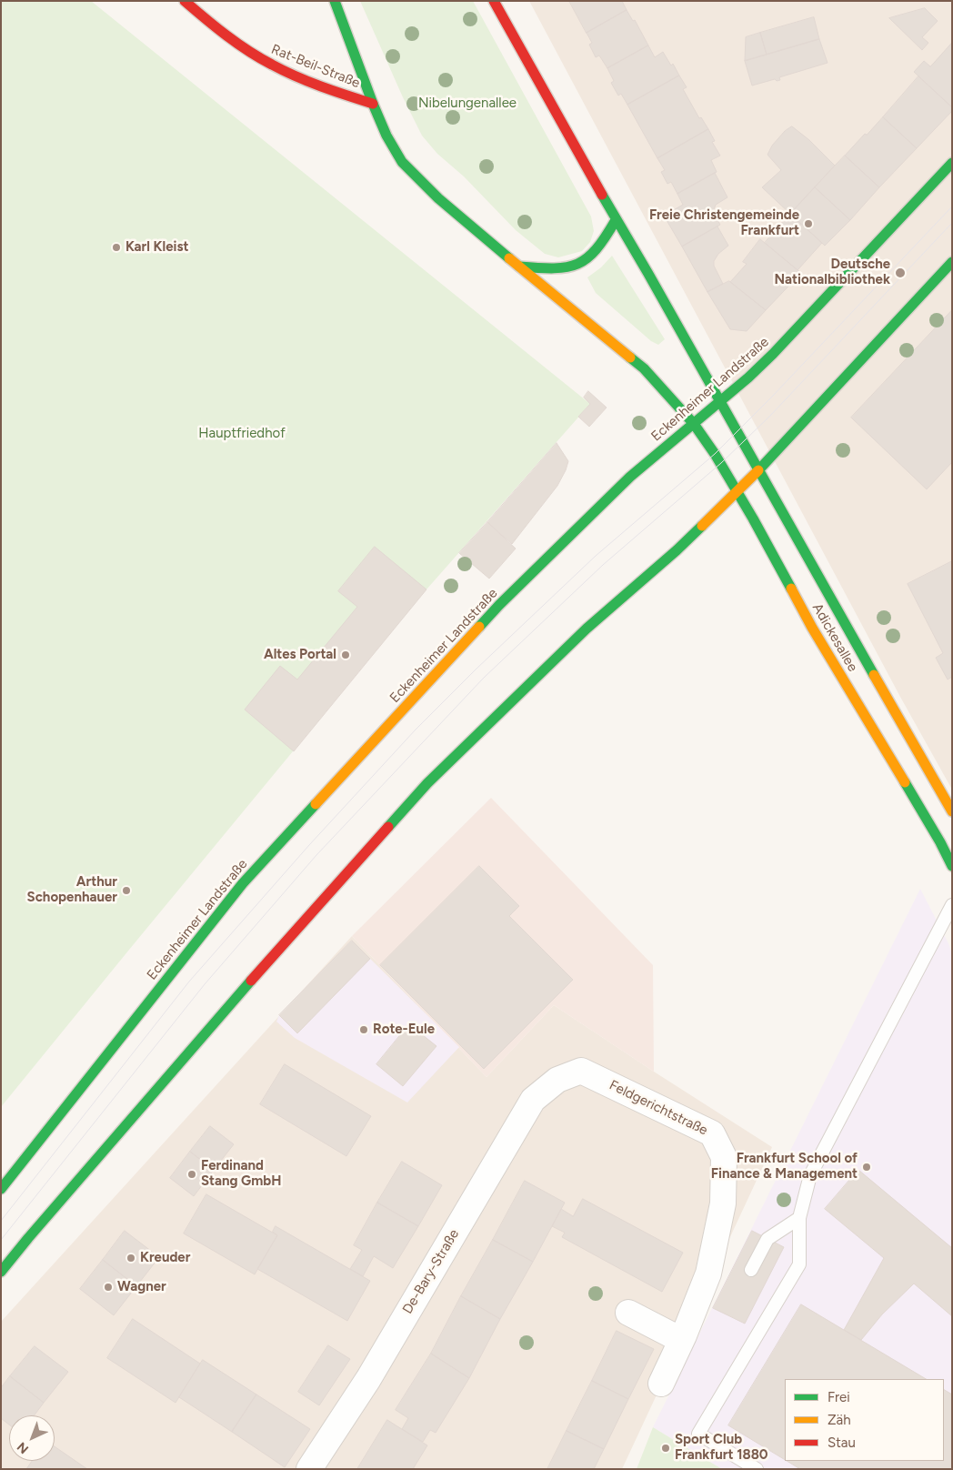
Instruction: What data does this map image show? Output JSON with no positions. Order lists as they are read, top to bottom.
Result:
{
  "streets": {
    "main road": ["Rat-Beil-Straße", "Eckenheimer Landstraße", "Adickesallee"],
    "street": ["Feldgerichtstraße", "De-Bary-Straße"]
  },
  "crossings": [
    ["Eckenheimer Landstraße", "Adickesallee"],
    ["Feldgerichtstraße", "De-Bary-Straße"]
  ],
  "parks": ["Nibelungenallee", "Hauptfriedhof"],
  "places": [
    "Freie Christengemeinde Frankfurt",
    "Karl Kleist",
    "Deutsche Nationalbibliothek",
    "Altes Portal",
    "Arthur Schopenhauer",
    "Rote-Eule",
    "Frankfurt School of Finance & Management",
    "Ferdinand Stang GmbH",
    "Kreuder",
    "Wagner",
    "Sport Club Frankfurt 1880"
  ],
  "legend": ["Frei", "Zäh", "Stau"],
  "north": "bottom left"
}
